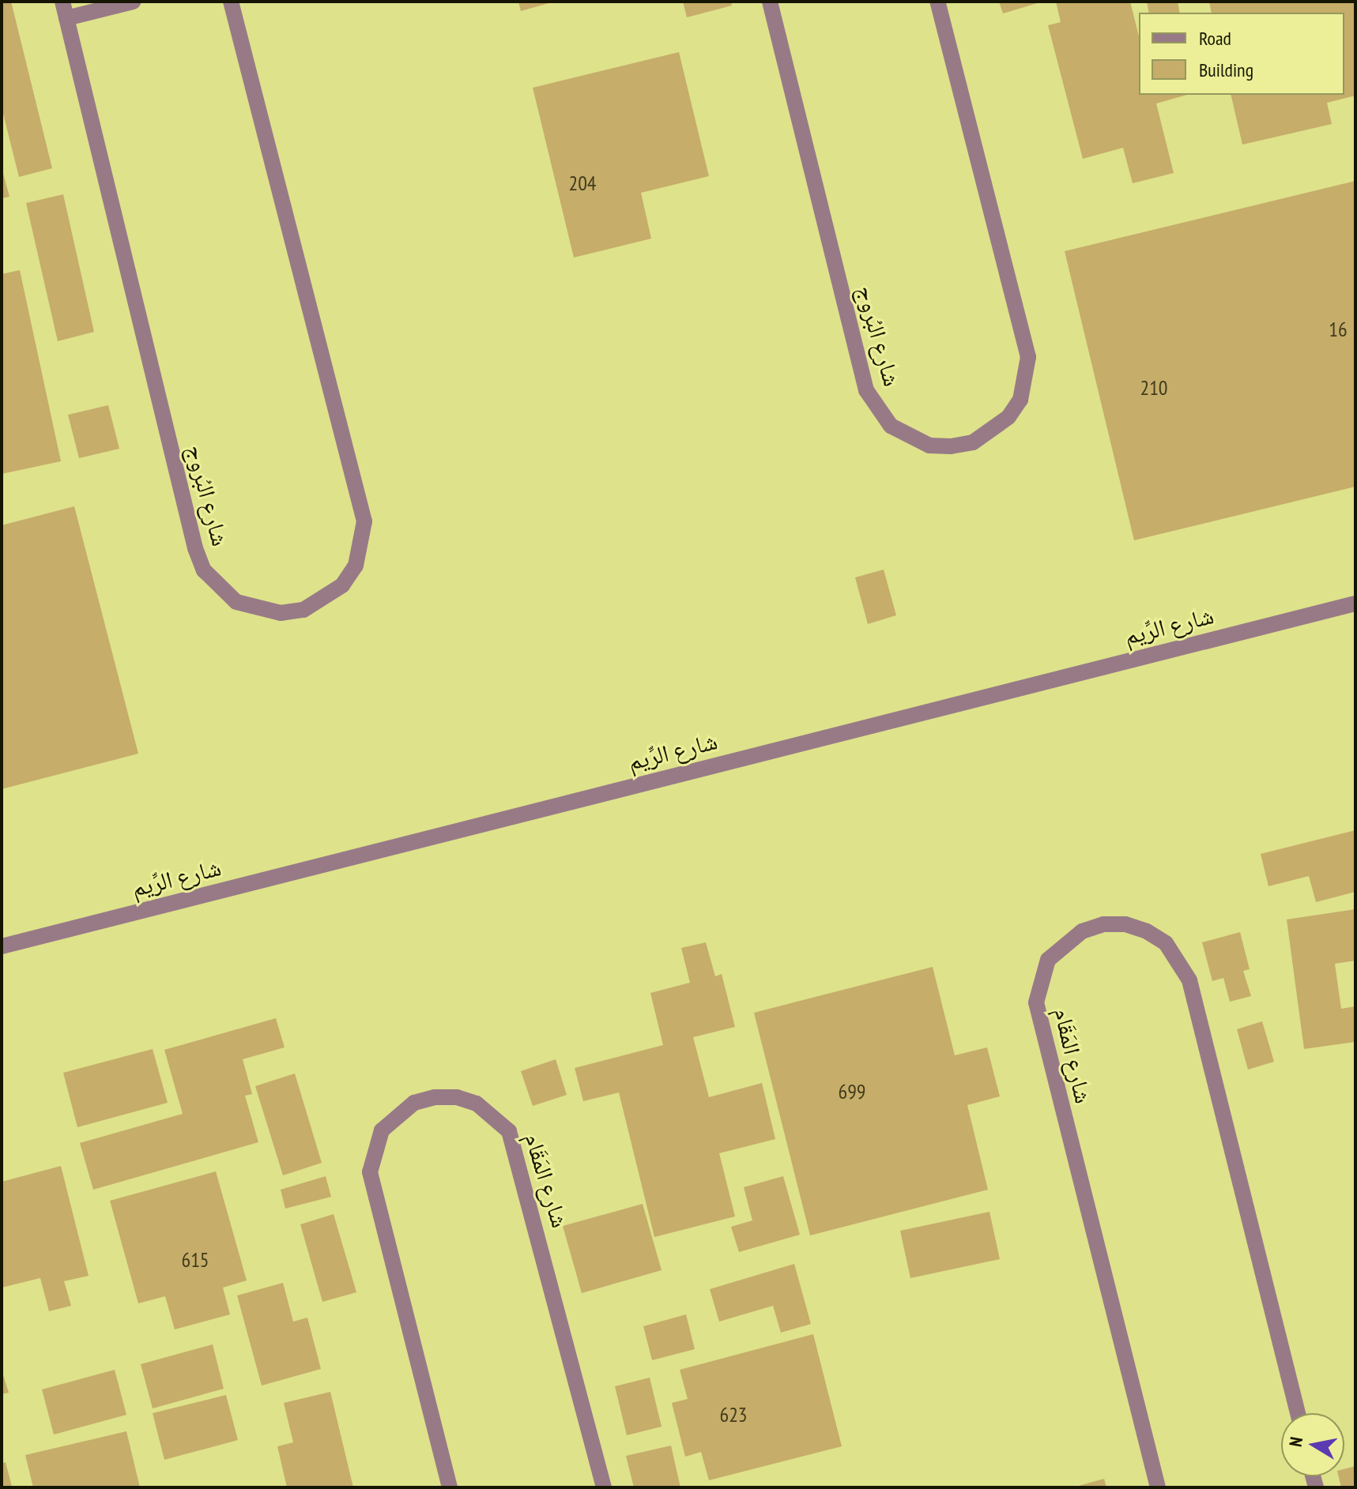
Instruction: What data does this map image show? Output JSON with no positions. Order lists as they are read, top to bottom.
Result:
{
  "streets": {
    "street": ["شارع البُروج", "شارع الرِّيم", "شارع المَقَام"]
  },
  "house_numbers": [
    "204",
    "16",
    "210",
    "699",
    "615",
    "623"
  ],
  "legend": ["Road", "Building"],
  "north": "left"
}
